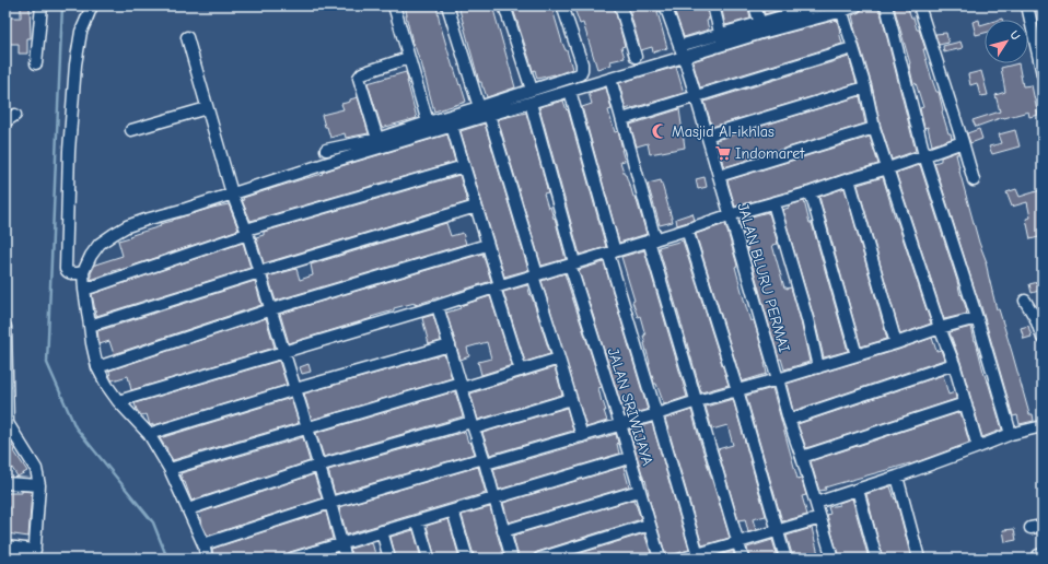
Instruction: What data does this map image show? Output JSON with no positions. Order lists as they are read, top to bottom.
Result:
{
  "streets": {
    "street": ["JALAN BLURU PERMAI", "JALAN SRIWIJAYA"]
  },
  "places": {
    "mosque": ["Masjid Al-ikhlas"],
    "supermarket": ["Indomaret"]
  },
  "north": "top right"
}
